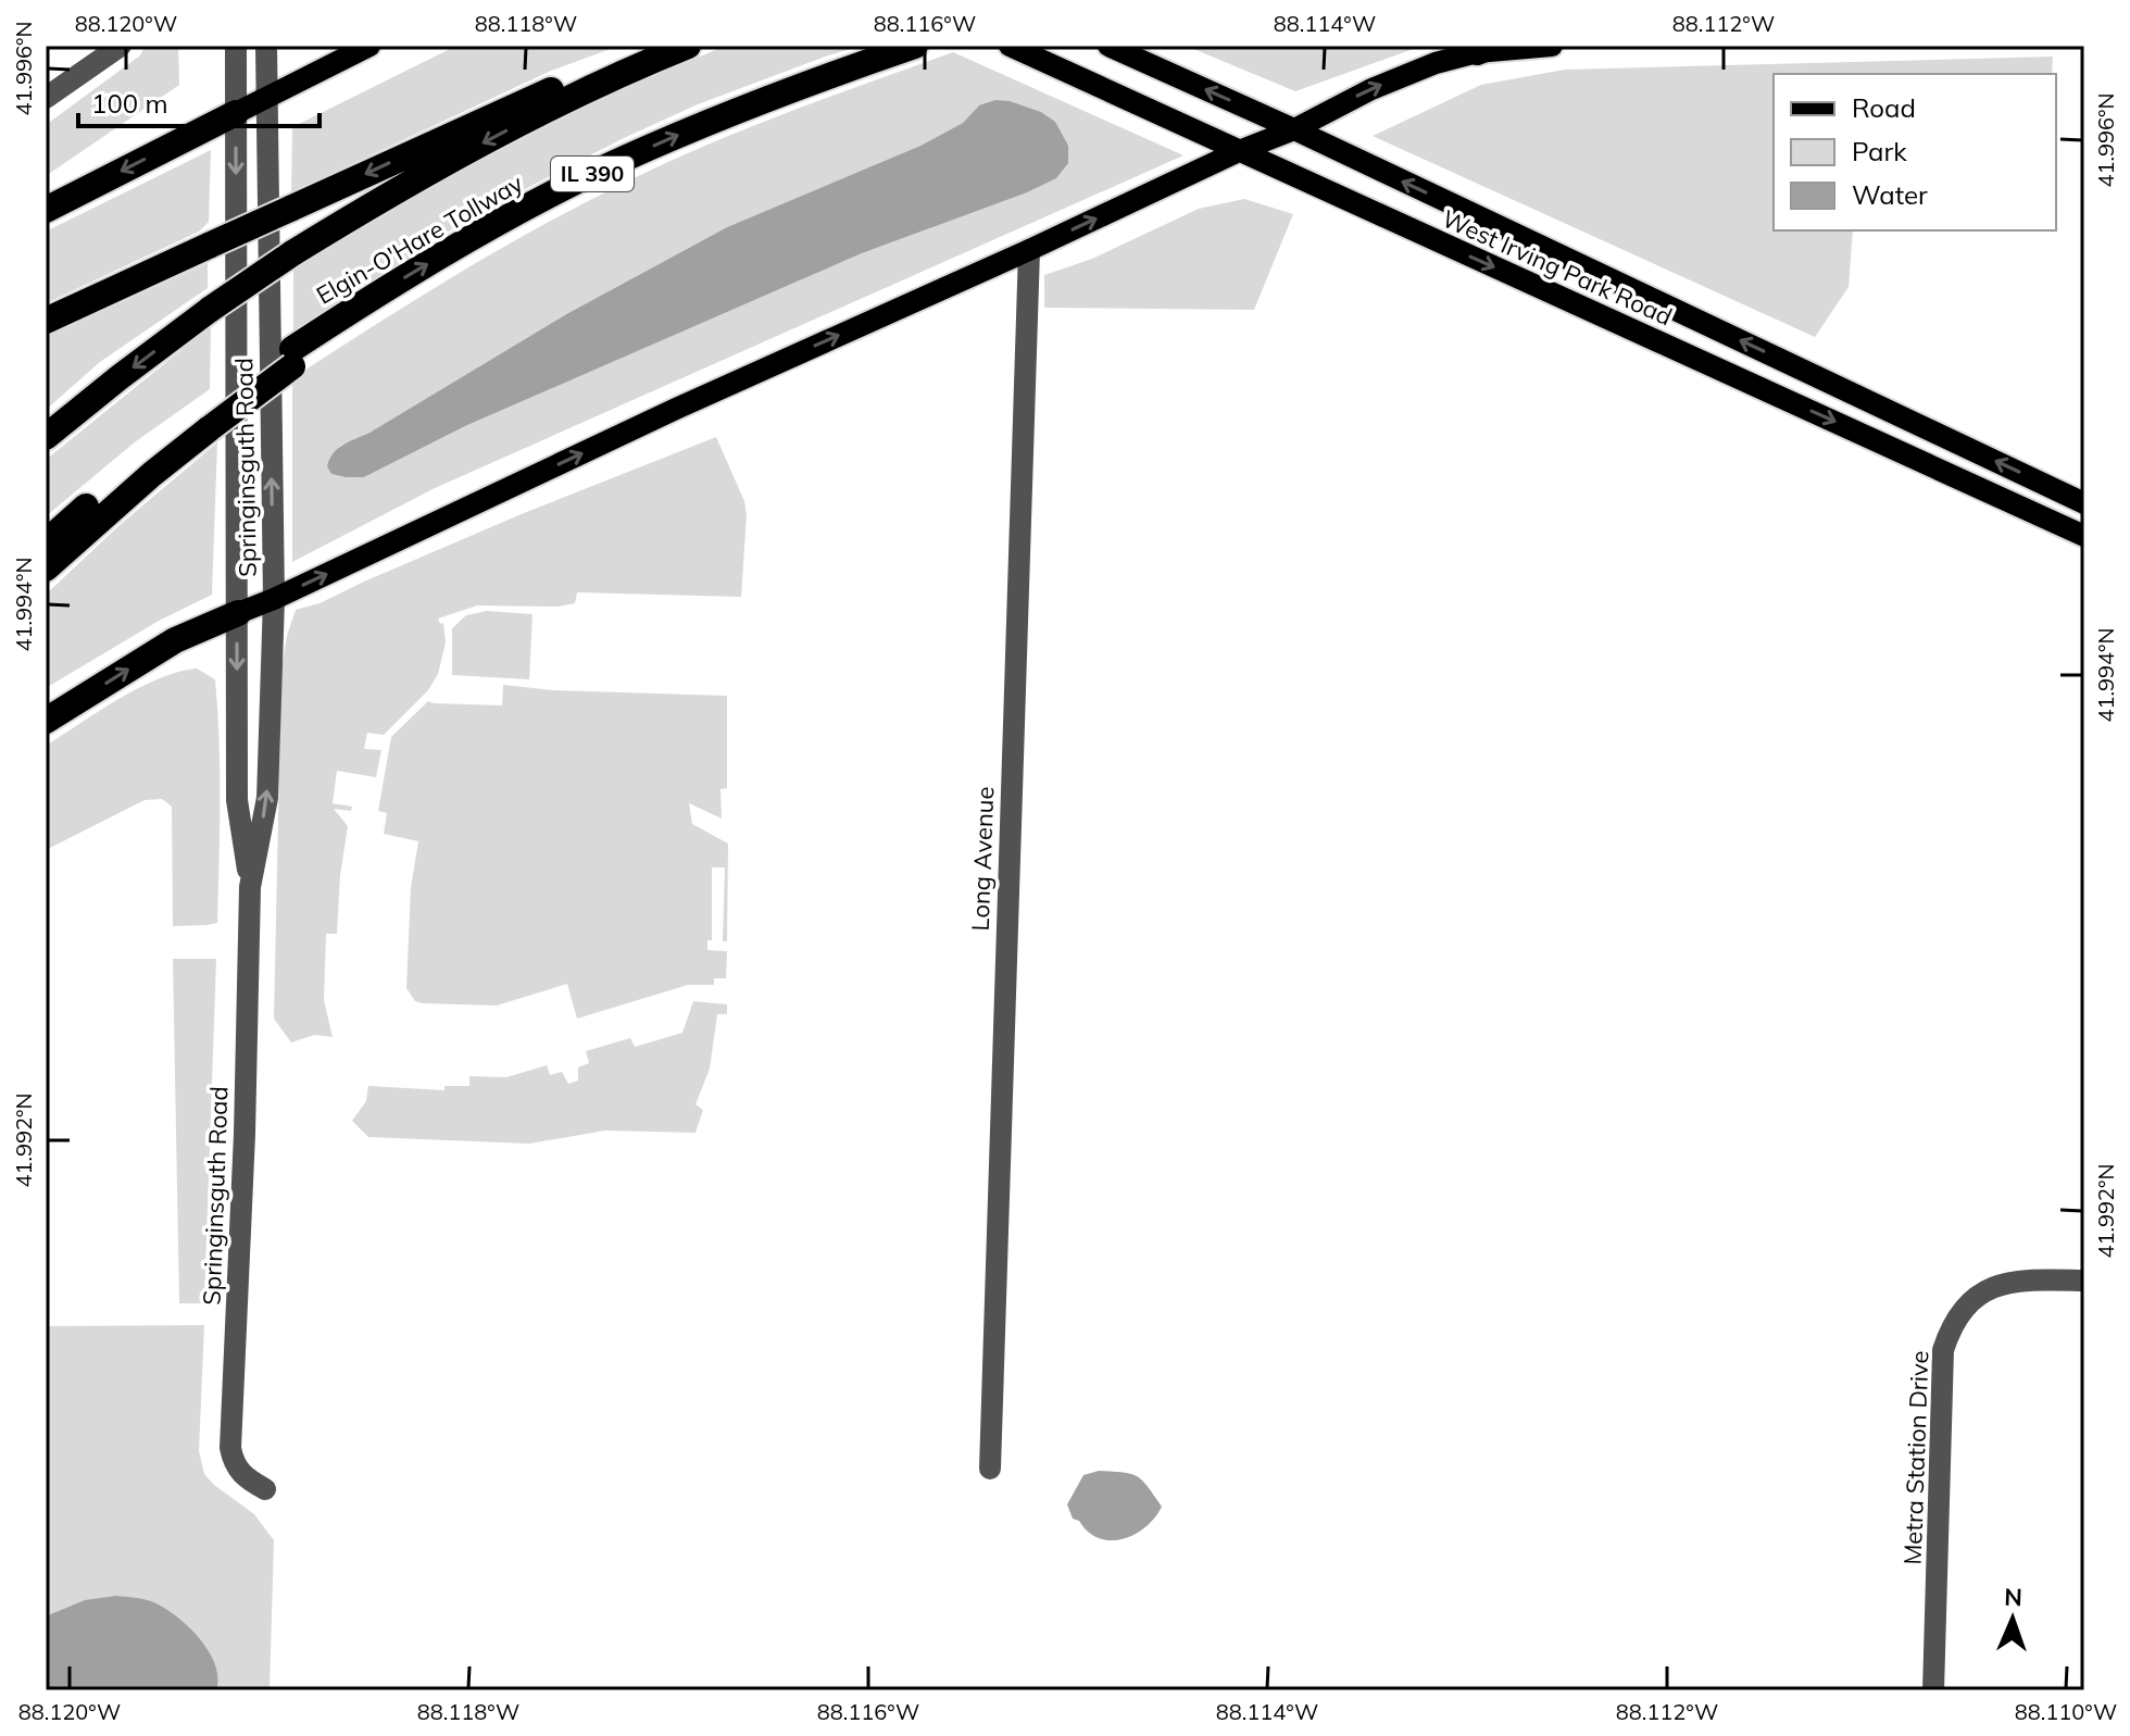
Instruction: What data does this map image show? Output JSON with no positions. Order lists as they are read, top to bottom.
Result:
{
  "streets": {
    "highway": ["IL 390", "Elgin-O'Hare Tollway"],
    "main road": ["West Irving Park Road"],
    "street": ["Springinsguth Road", "Long Avenue", "Metra Station Drive"]
  },
  "legend": ["Road", "Park", "Water"],
  "scale_bar": "100 m",
  "north": "top",
  "coordinates": [
    "88.120°W",
    "88.118°W",
    "88.116°W",
    "88.114°W",
    "88.112°W",
    "41.996°N",
    "41.994°N",
    "41.992°N",
    "88.110°W"
  ]
}
